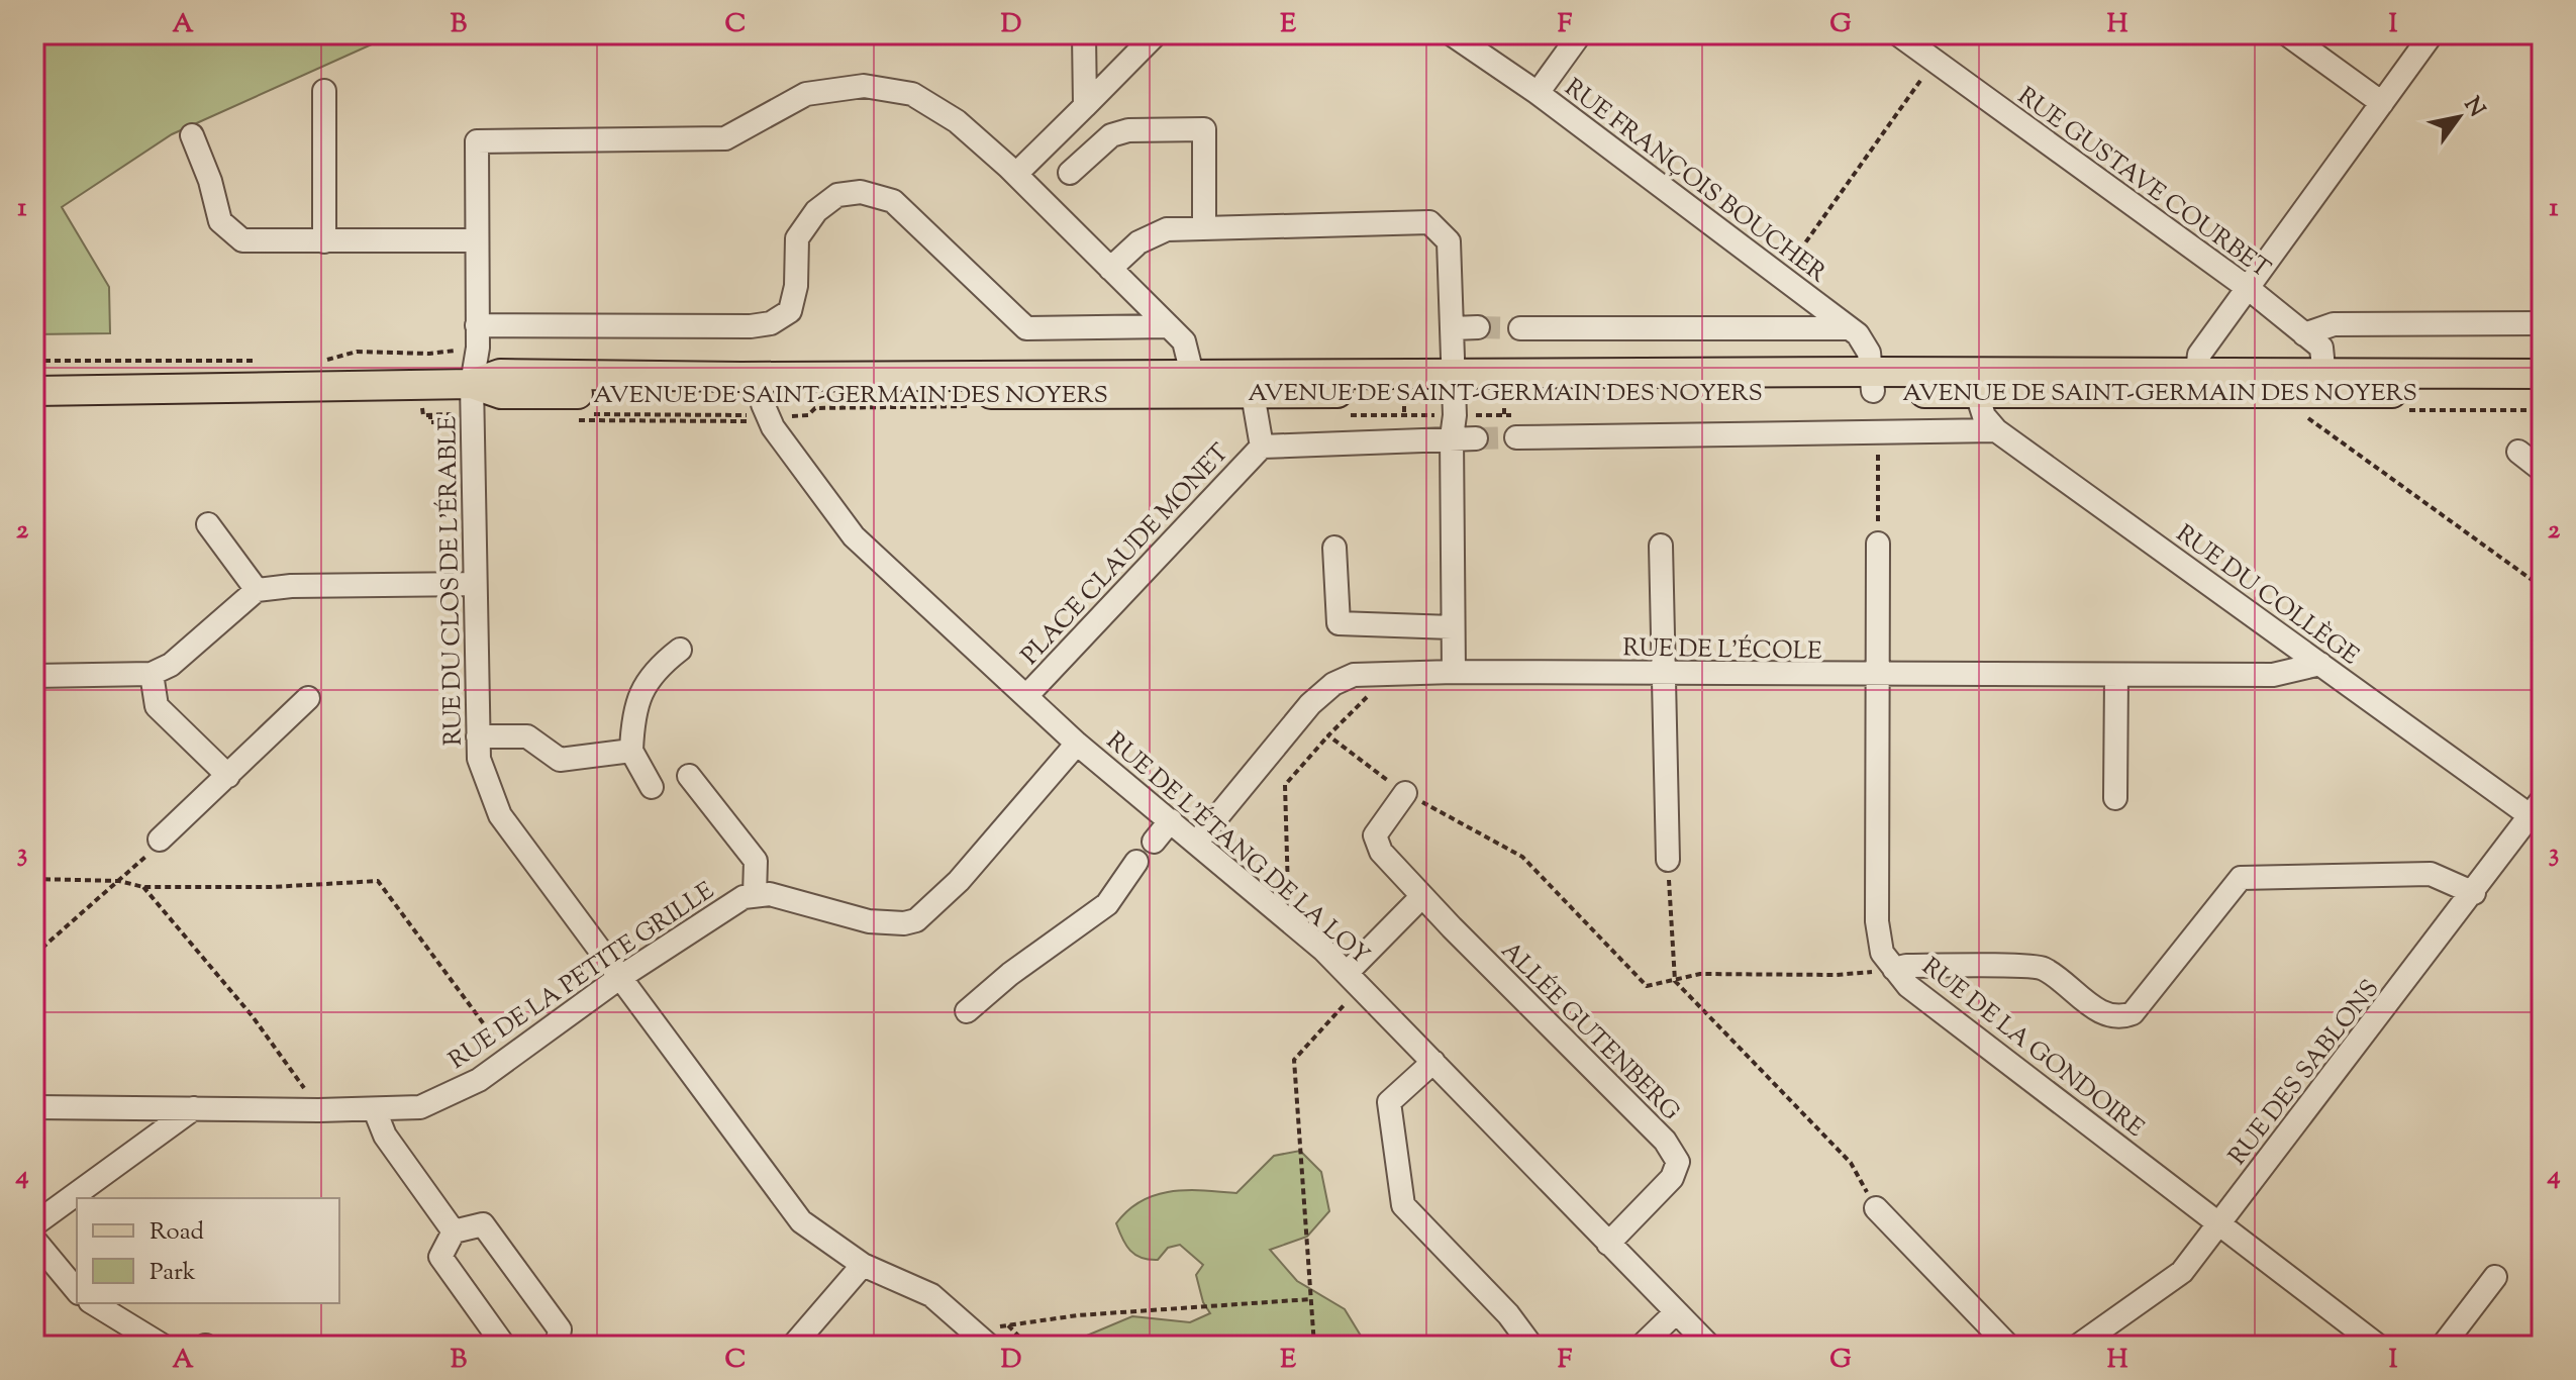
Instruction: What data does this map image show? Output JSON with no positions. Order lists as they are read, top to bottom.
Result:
{
  "streets": {
    "main road": ["AVENUE DE SAINT-GERMAIN DES NOYERS"],
    "street": [
      "RUE FRANÇOIS BOUCHER",
      "RUE GUSTAVE COURBET",
      "PLACE CLAUDE MONET",
      "RUE DU CLOS DE L'ÉRABLE",
      "RUE DU COLLÈGE",
      "RUE DE L'ÉCOLE",
      "RUE DE L'ÉTANG DE LA LOY",
      "RUE DE LA PETITE GRILLE",
      "ALLÉE GUTENBERG",
      "RUE DE LA GONDOIRE",
      "RUE DES SABLONS"
    ]
  },
  "crossings": [
    ["RUE FRANÇOIS BOUCHER", "AVENUE DE SAINT-GERMAIN DES NOYERS"],
    ["RUE GUSTAVE COURBET", "AVENUE DE SAINT-GERMAIN DES NOYERS"],
    ["AVENUE DE SAINT-GERMAIN DES NOYERS", "PLACE CLAUDE MONET"],
    ["AVENUE DE SAINT-GERMAIN DES NOYERS", "RUE DU CLOS DE L'ÉRABLE"],
    ["AVENUE DE SAINT-GERMAIN DES NOYERS", "RUE DU COLLÈGE"],
    ["AVENUE DE SAINT-GERMAIN DES NOYERS", "RUE DE L'ÉTANG DE LA LOY"],
    ["PLACE CLAUDE MONET", "RUE DE L'ÉTANG DE LA LOY"],
    ["RUE DU CLOS DE L'ÉRABLE", "RUE DE LA PETITE GRILLE"],
    ["RUE DU COLLÈGE", "RUE DE L'ÉCOLE"],
    ["RUE DU COLLÈGE", "RUE DES SABLONS"],
    ["RUE DE L'ÉCOLE", "RUE DE L'ÉTANG DE LA LOY"],
    ["RUE DE L'ÉCOLE", "RUE DE LA GONDOIRE"],
    ["RUE DE L'ÉTANG DE LA LOY", "RUE DE LA PETITE GRILLE"],
    ["RUE DE L'ÉTANG DE LA LOY", "ALLÉE GUTENBERG"],
    ["RUE DE LA GONDOIRE", "RUE DES SABLONS"]
  ],
  "legend": ["Road", "Park"],
  "north": "top right",
  "grid": {
    "columns": [
      "A",
      "B",
      "C",
      "D",
      "E",
      "F",
      "G",
      "H",
      "I"
    ],
    "rows": [
      "1",
      "2",
      "3",
      "4"
    ]
  }
}
